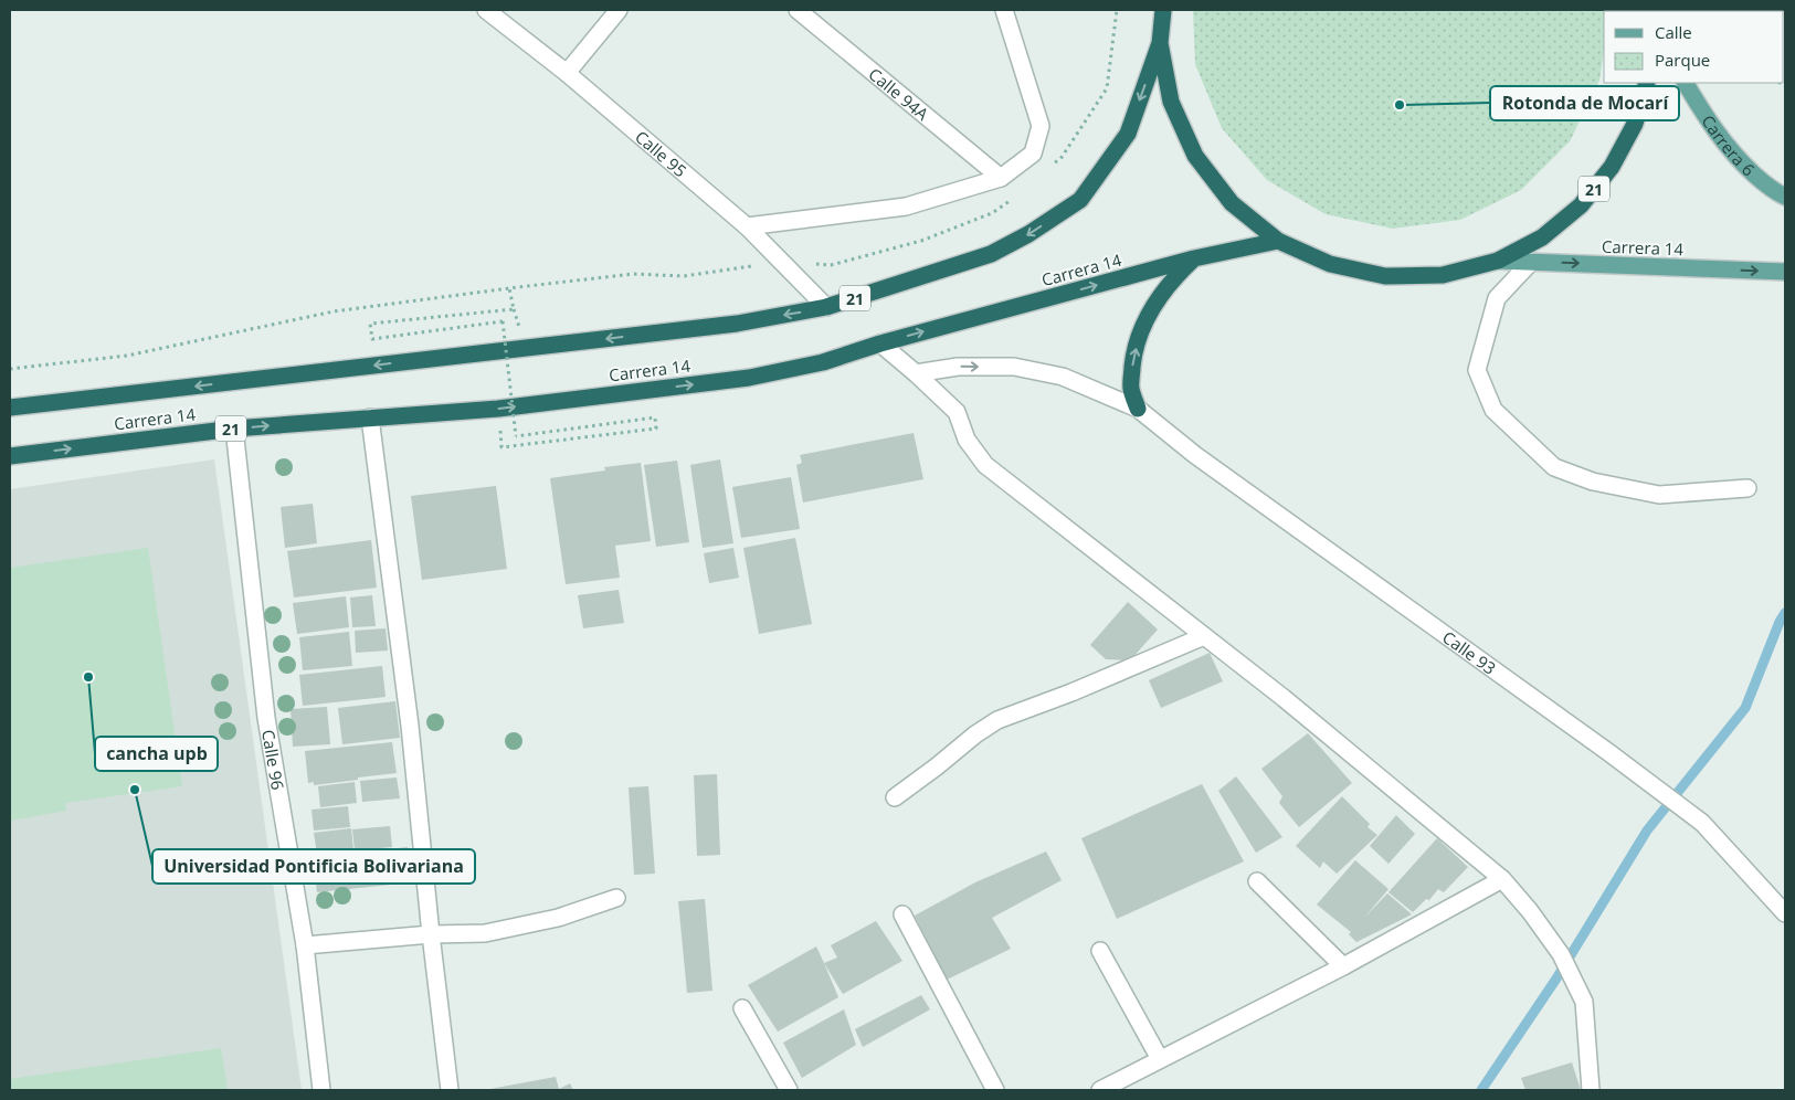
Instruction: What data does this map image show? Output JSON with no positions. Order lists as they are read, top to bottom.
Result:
{
  "streets": {
    "highway": ["21", "Carrera 14"],
    "main road": ["Carrera 6"],
    "street": [
      "Calle 94A",
      "Calle 95",
      "Calle 93",
      "Calle 96"
    ]
  },
  "crossings": [
    ["Calle 95", "Carrera 14"],
    ["21", "Carrera 14"],
    ["Carrera 14", "Calle 96"]
  ],
  "places": ["Rotonda de Mocarí", "cancha upb", "Universidad Pontificia Bolivariana"],
  "legend": ["Calle", "Parque"]
}
